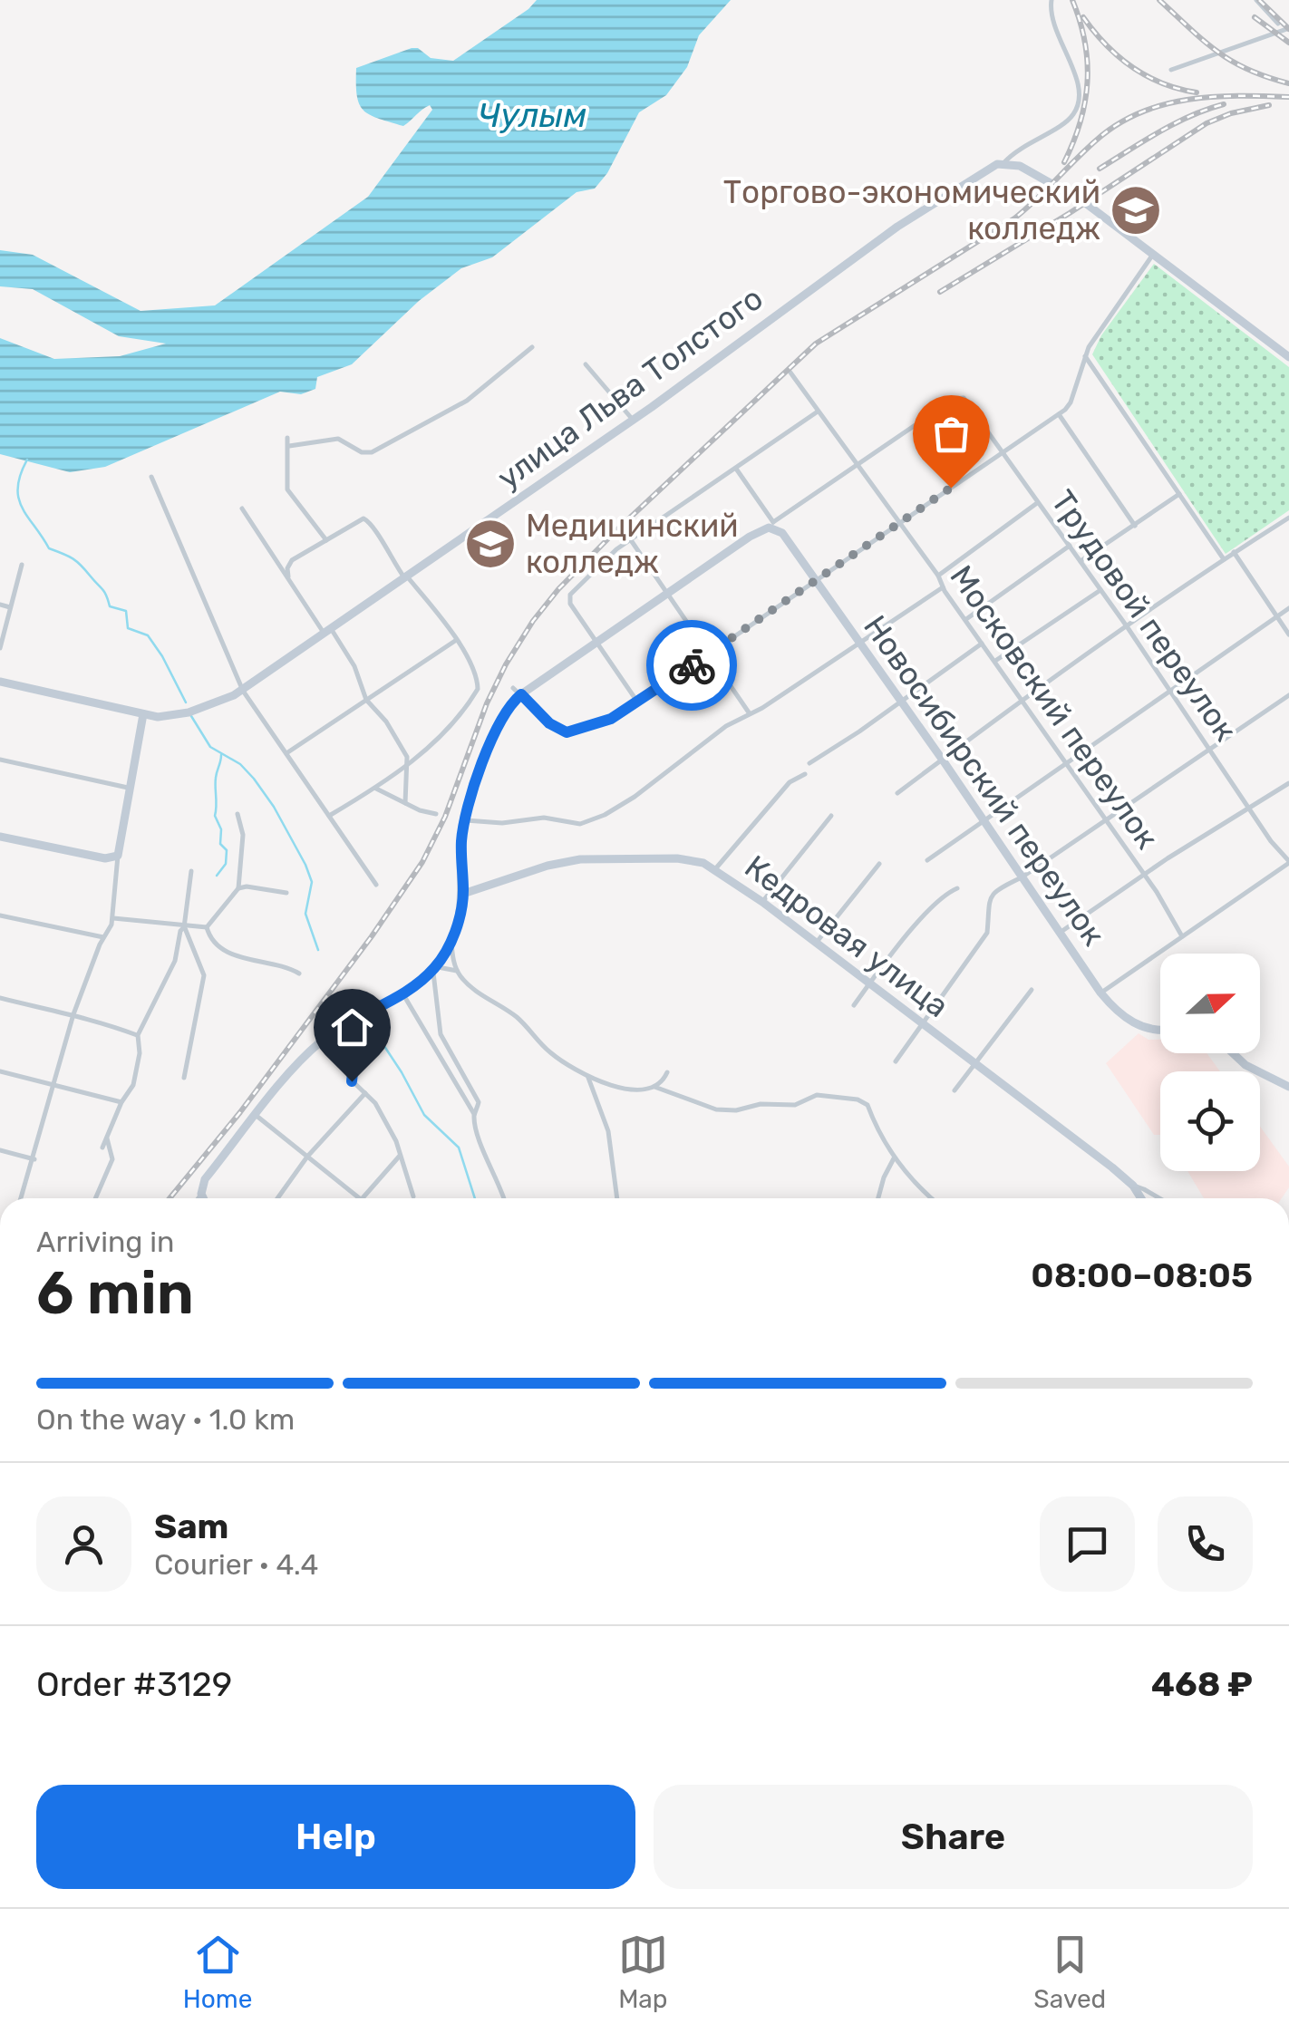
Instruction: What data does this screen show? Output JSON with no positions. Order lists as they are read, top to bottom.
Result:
{
  "streets": {
    "street": [
      "улица Льва Толстого",
      "Трудовой переулок",
      "Московский переулок",
      "Новосибирский переулок",
      "Кедровая улица"
    ]
  },
  "crossings": [
    ["Трудовой переулок", "Московский переулок"]
  ],
  "water": ["Чулым"],
  "places": {
    "school or university": ["Торгово-экономический колледж", "Медицинский колледж"]
  },
  "north": "right",
  "page": {
    "heading": ["6 min", "Arriving in", "08:00–08:05"],
    "panel": [
      "Sam",
      "Courier · 4.4",
      "Order #3129",
      "468 ₽"
    ],
    "bar": "On the way · 1.0 km",
    "buttons": ["Help", "Share"],
    "tabs": ["Home", "Map", "Saved"]
  }
}
